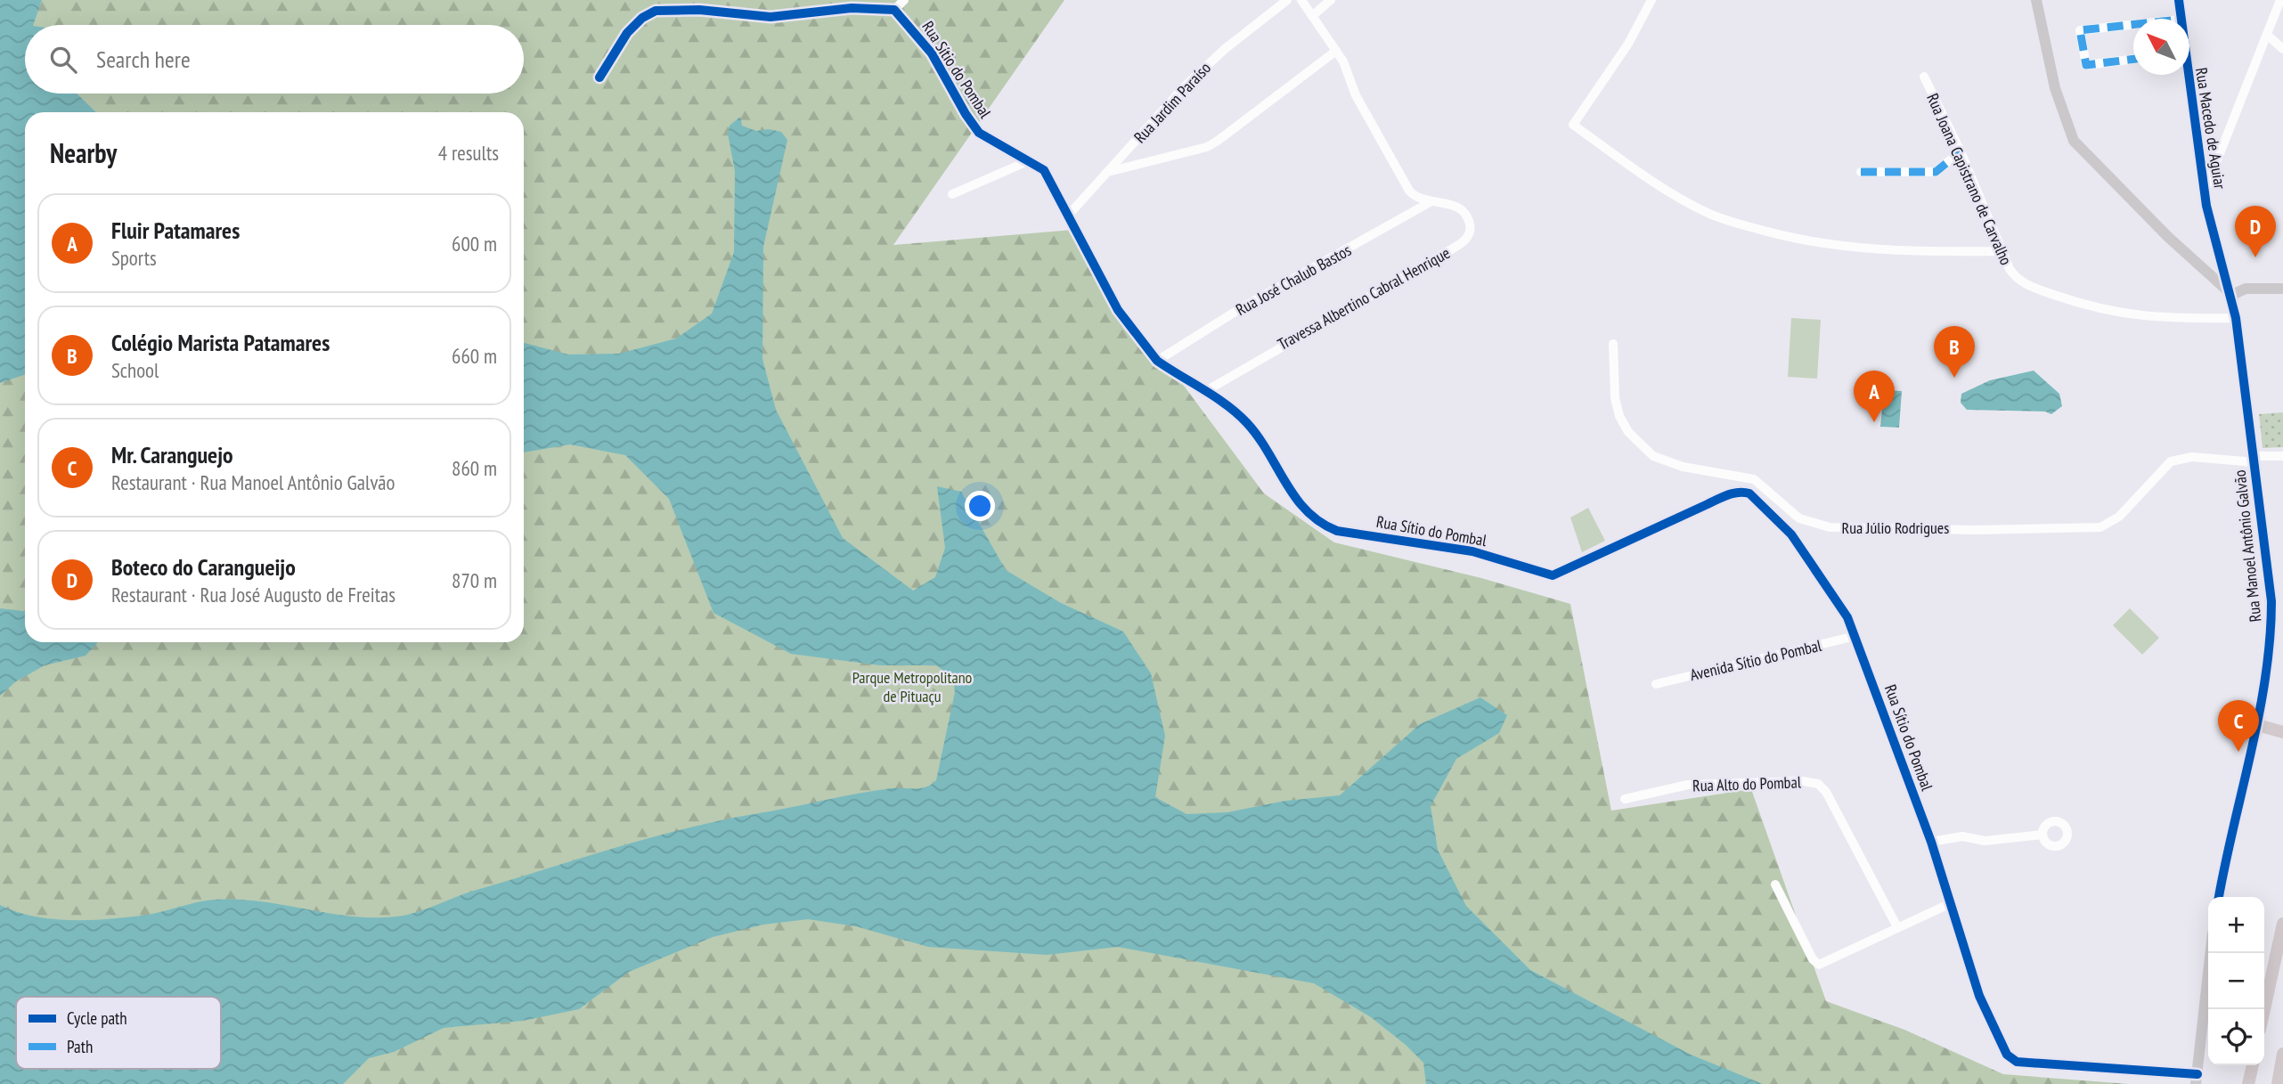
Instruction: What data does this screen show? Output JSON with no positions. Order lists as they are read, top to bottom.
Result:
{
  "streets": {
    "street": [
      "Rua Sítio do Pombal",
      "Rua Jardim Paraíso",
      "Rua Macedo de Aguiar",
      "Rua Joana Capistrano de Carvalho",
      "Rua José Chalub Bastos",
      "Travessa Albertino Cabral Henrique",
      "Rua Júlio Rodrigues",
      "Rua Manoel Antônio Galvão",
      "Avenida Sítio do Pombal",
      "Rua Alto do Pombal"
    ]
  },
  "crossings": [
    ["Rua Sítio do Pombal", "Rua Jardim Paraíso"],
    ["Rua Sítio do Pombal", "Rua José Chalub Bastos"],
    ["Rua Sítio do Pombal", "Travessa Albertino Cabral Henrique"],
    ["Rua Sítio do Pombal", "Avenida Sítio do Pombal"],
    ["Rua Macedo de Aguiar", "Rua Manoel Antônio Galvão"],
    ["Rua Joana Capistrano de Carvalho", "Rua Manoel Antônio Galvão"],
    ["Rua José Chalub Bastos", "Travessa Albertino Cabral Henrique"],
    ["Rua Júlio Rodrigues", "Rua Manoel Antônio Galvão"]
  ],
  "parks": ["Parque Metropolitano de Pituaçu"],
  "legend": ["Cycle path", "Path"],
  "north": "top left",
  "page": {
    "search": "Search here",
    "heading": ["Nearby", "4 results"],
    "list": [
      {
        "mark": "A",
        "name": "Fluir Patamares",
        "note": "Sports",
        "value": "600 m"
      },
      {
        "mark": "B",
        "name": "Colégio Marista Patamares",
        "note": "School",
        "value": "660 m"
      },
      {
        "mark": "C",
        "name": "Mr. Caranguejo",
        "note": "Restaurant · Rua Manoel Antônio Galvão",
        "value": "860 m"
      },
      {
        "mark": "D",
        "name": "Boteco do Carangueijo",
        "note": "Restaurant · Rua José Augusto de Freitas",
        "value": "870 m"
      }
    ],
    "pins": [
      "D",
      "B",
      "A",
      "C"
    ],
    "map_buttons": ["+", "−"]
  }
}
